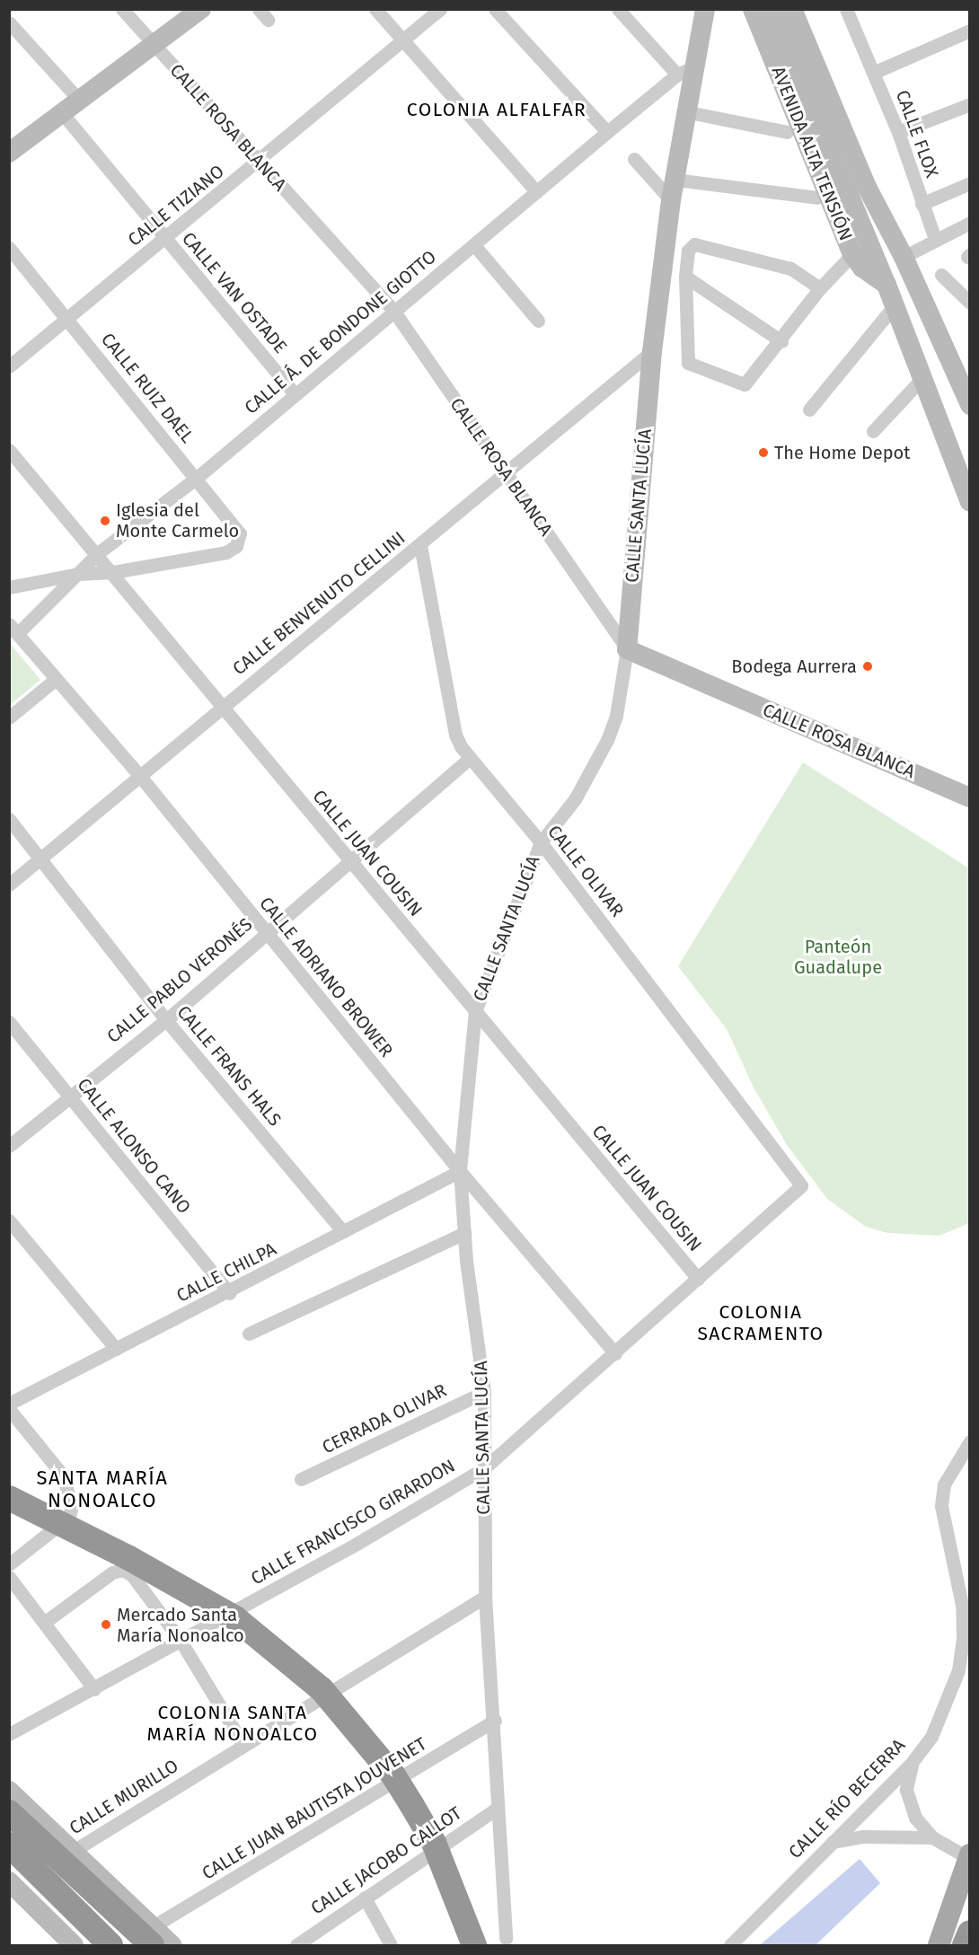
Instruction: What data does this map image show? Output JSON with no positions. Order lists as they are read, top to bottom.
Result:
{
  "streets": {
    "street": [
      "CALLE ROSA BLANCA",
      "CALLE FLOX",
      "AVENIDA ALTA TENSIÓN",
      "CALLE TIZIANO",
      "CALLE VAN OSTADE",
      "CALLE Á. DE BONDONE GIOTTO",
      "CALLE RUIZ DAEL",
      "CALLE SANTA LUCÍA",
      "CALLE BENVENUTO CELLINI",
      "CALLE JUAN COUSIN",
      "CALLE OLIVAR",
      "CALLE ADRIANO BROWER",
      "CALLE PABLO VERONÉS",
      "CALLE FRANS HALS",
      "CALLE ALONSO CANO",
      "CALLE CHILPA",
      "CERRADA OLIVAR",
      "CALLE FRANCISCO GIRARDON",
      "CALLE MURILLO",
      "CALLE RÍO BECERRA",
      "CALLE JUAN BAUTISTA JOUVENET",
      "CALLE JACOBO CALLOT"
    ]
  },
  "crossings": [
    ["CALLE ROSA BLANCA", "CALLE TIZIANO"],
    ["CALLE ROSA BLANCA", "CALLE Á. DE BONDONE GIOTTO"],
    ["CALLE ROSA BLANCA", "CALLE SANTA LUCÍA"],
    ["CALLE ROSA BLANCA", "CALLE BENVENUTO CELLINI"],
    ["CALLE TIZIANO", "CALLE VAN OSTADE"],
    ["CALLE TIZIANO", "CALLE RUIZ DAEL"],
    ["CALLE VAN OSTADE", "CALLE Á. DE BONDONE GIOTTO"],
    ["CALLE Á. DE BONDONE GIOTTO", "CALLE RUIZ DAEL"],
    ["CALLE Á. DE BONDONE GIOTTO", "CALLE SANTA LUCÍA"],
    ["CALLE Á. DE BONDONE GIOTTO", "CALLE JUAN COUSIN"],
    ["CALLE Á. DE BONDONE GIOTTO", "CALLE ADRIANO BROWER"],
    ["CALLE RUIZ DAEL", "CALLE JUAN COUSIN"],
    ["CALLE SANTA LUCÍA", "CALLE BENVENUTO CELLINI"],
    ["CALLE SANTA LUCÍA", "CALLE JUAN COUSIN"],
    ["CALLE SANTA LUCÍA", "CALLE OLIVAR"],
    ["CALLE SANTA LUCÍA", "CALLE ADRIANO BROWER"],
    ["CALLE SANTA LUCÍA", "CALLE CHILPA"],
    ["CALLE SANTA LUCÍA", "CERRADA OLIVAR"],
    ["CALLE SANTA LUCÍA", "CALLE FRANCISCO GIRARDON"],
    ["CALLE SANTA LUCÍA", "CALLE MURILLO"],
    ["CALLE SANTA LUCÍA", "CALLE JUAN BAUTISTA JOUVENET"],
    ["CALLE SANTA LUCÍA", "CALLE JACOBO CALLOT"],
    ["CALLE BENVENUTO CELLINI", "CALLE JUAN COUSIN"],
    ["CALLE BENVENUTO CELLINI", "CALLE OLIVAR"],
    ["CALLE BENVENUTO CELLINI", "CALLE ADRIANO BROWER"],
    ["CALLE BENVENUTO CELLINI", "CALLE FRANS HALS"],
    ["CALLE JUAN COUSIN", "CALLE PABLO VERONÉS"],
    ["CALLE JUAN COUSIN", "CALLE FRANCISCO GIRARDON"],
    ["CALLE OLIVAR", "CALLE PABLO VERONÉS"],
    ["CALLE OLIVAR", "CALLE FRANCISCO GIRARDON"],
    ["CALLE ADRIANO BROWER", "CALLE PABLO VERONÉS"],
    ["CALLE ADRIANO BROWER", "CALLE CHILPA"],
    ["CALLE ADRIANO BROWER", "CALLE FRANCISCO GIRARDON"],
    ["CALLE PABLO VERONÉS", "CALLE FRANS HALS"],
    ["CALLE PABLO VERONÉS", "CALLE ALONSO CANO"],
    ["CALLE FRANS HALS", "CALLE CHILPA"],
    ["CALLE ALONSO CANO", "CALLE CHILPA"]
  ],
  "districts": [
    "COLONIA ALFALFAR",
    "COLONIA SACRAMENTO",
    "SANTA MARÍA NONOALCO",
    "COLONIA SANTA MARÍA NONOALCO"
  ],
  "parks": ["Panteón Guadalupe"],
  "places": [
    "The Home Depot",
    "Iglesia del Monte Carmelo",
    "Bodega Aurrera",
    "Mercado Santa María Nonoalco"
  ]
}
